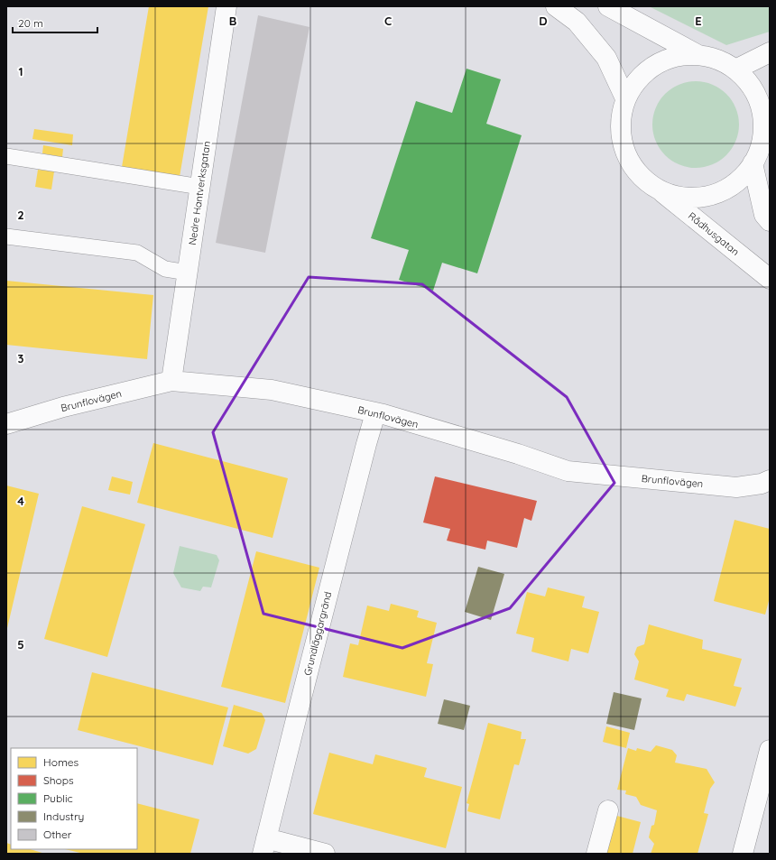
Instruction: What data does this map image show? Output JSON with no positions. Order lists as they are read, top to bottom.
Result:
{
  "streets": {
    "street": [
      "Nedre Hantverksgatan",
      "Rådhusgatan",
      "Brunflovägen",
      "Grundläggargränd"
    ]
  },
  "crossings": [
    ["Nedre Hantverksgatan", "Brunflovägen"],
    ["Brunflovägen", "Grundläggargränd"]
  ],
  "legend": [
    "Homes",
    "Shops",
    "Public",
    "Industry",
    "Other"
  ],
  "scale_bar": "20 m",
  "grid": {
    "columns": [
      "B",
      "C",
      "D",
      "E"
    ],
    "rows": [
      "1",
      "2",
      "3",
      "4",
      "5"
    ]
  }
}
